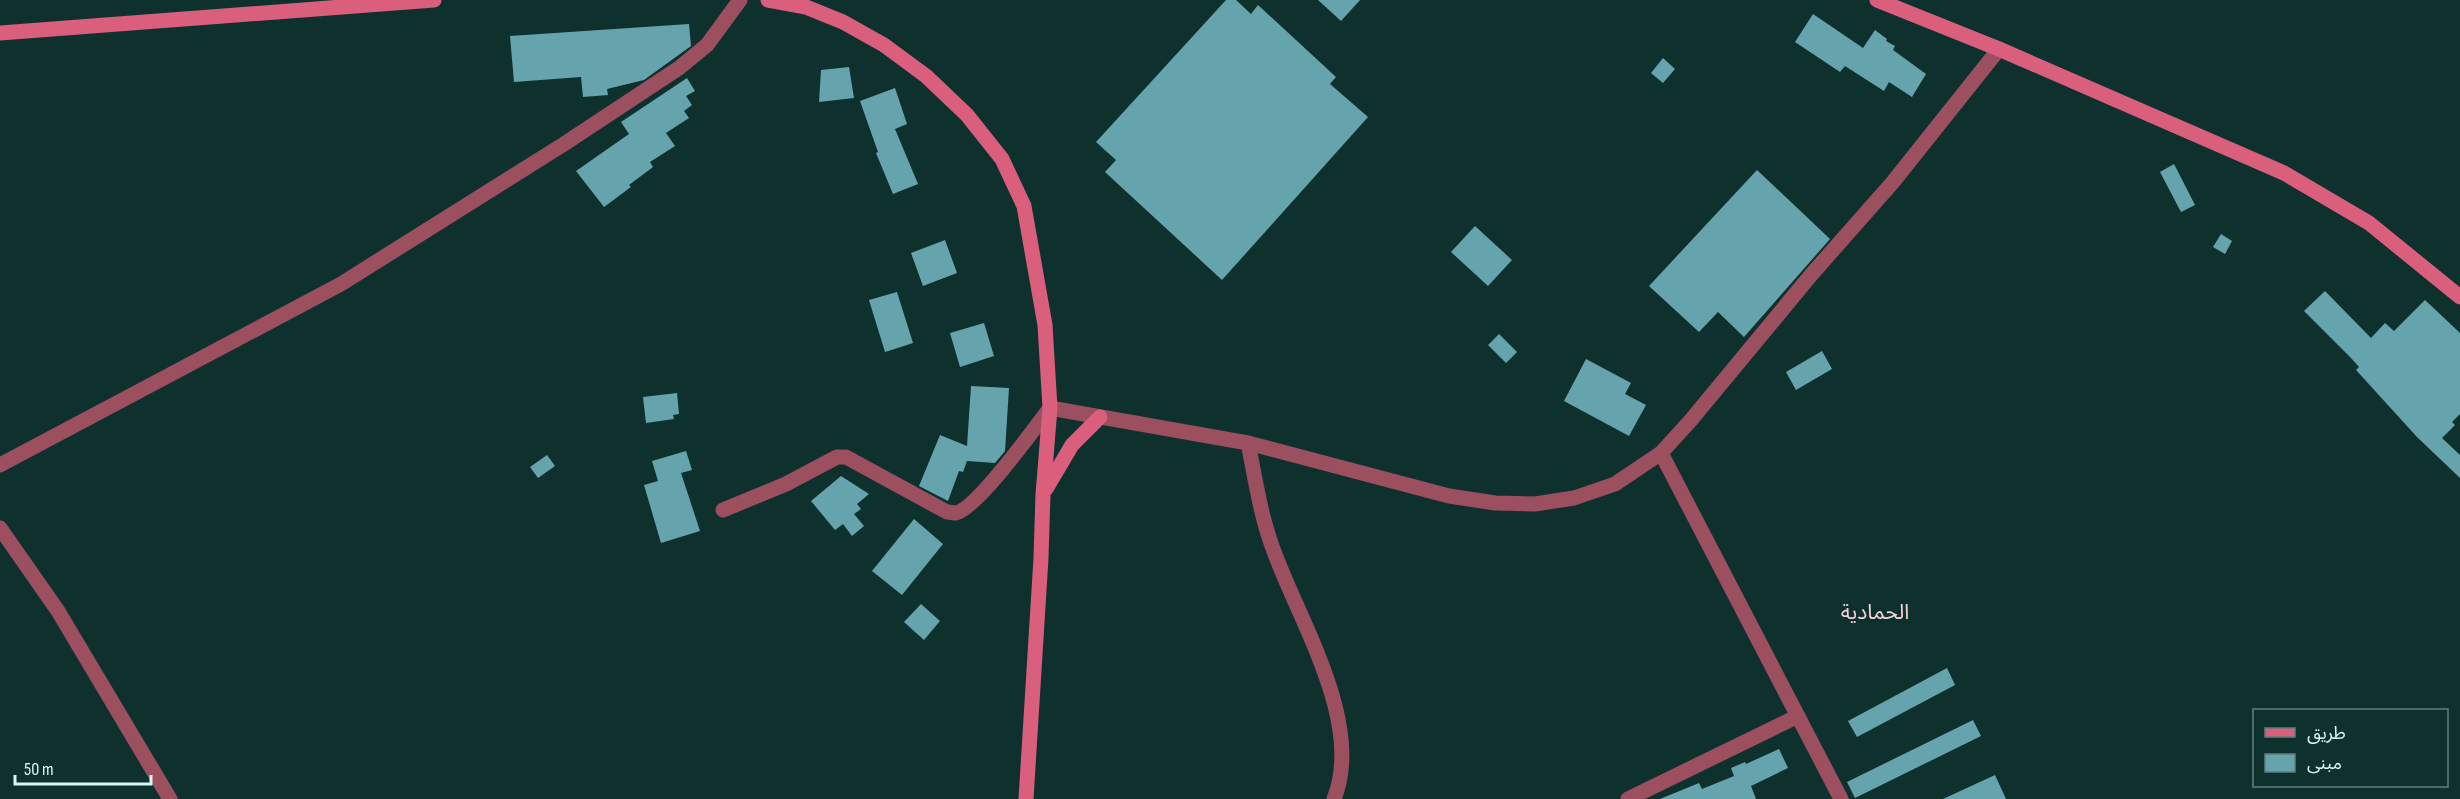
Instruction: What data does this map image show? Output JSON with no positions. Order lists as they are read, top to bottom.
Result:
{
  "districts": ["الحمادية"],
  "legend": ["طريق", "مبنى"],
  "scale_bar": "50 m"
}
